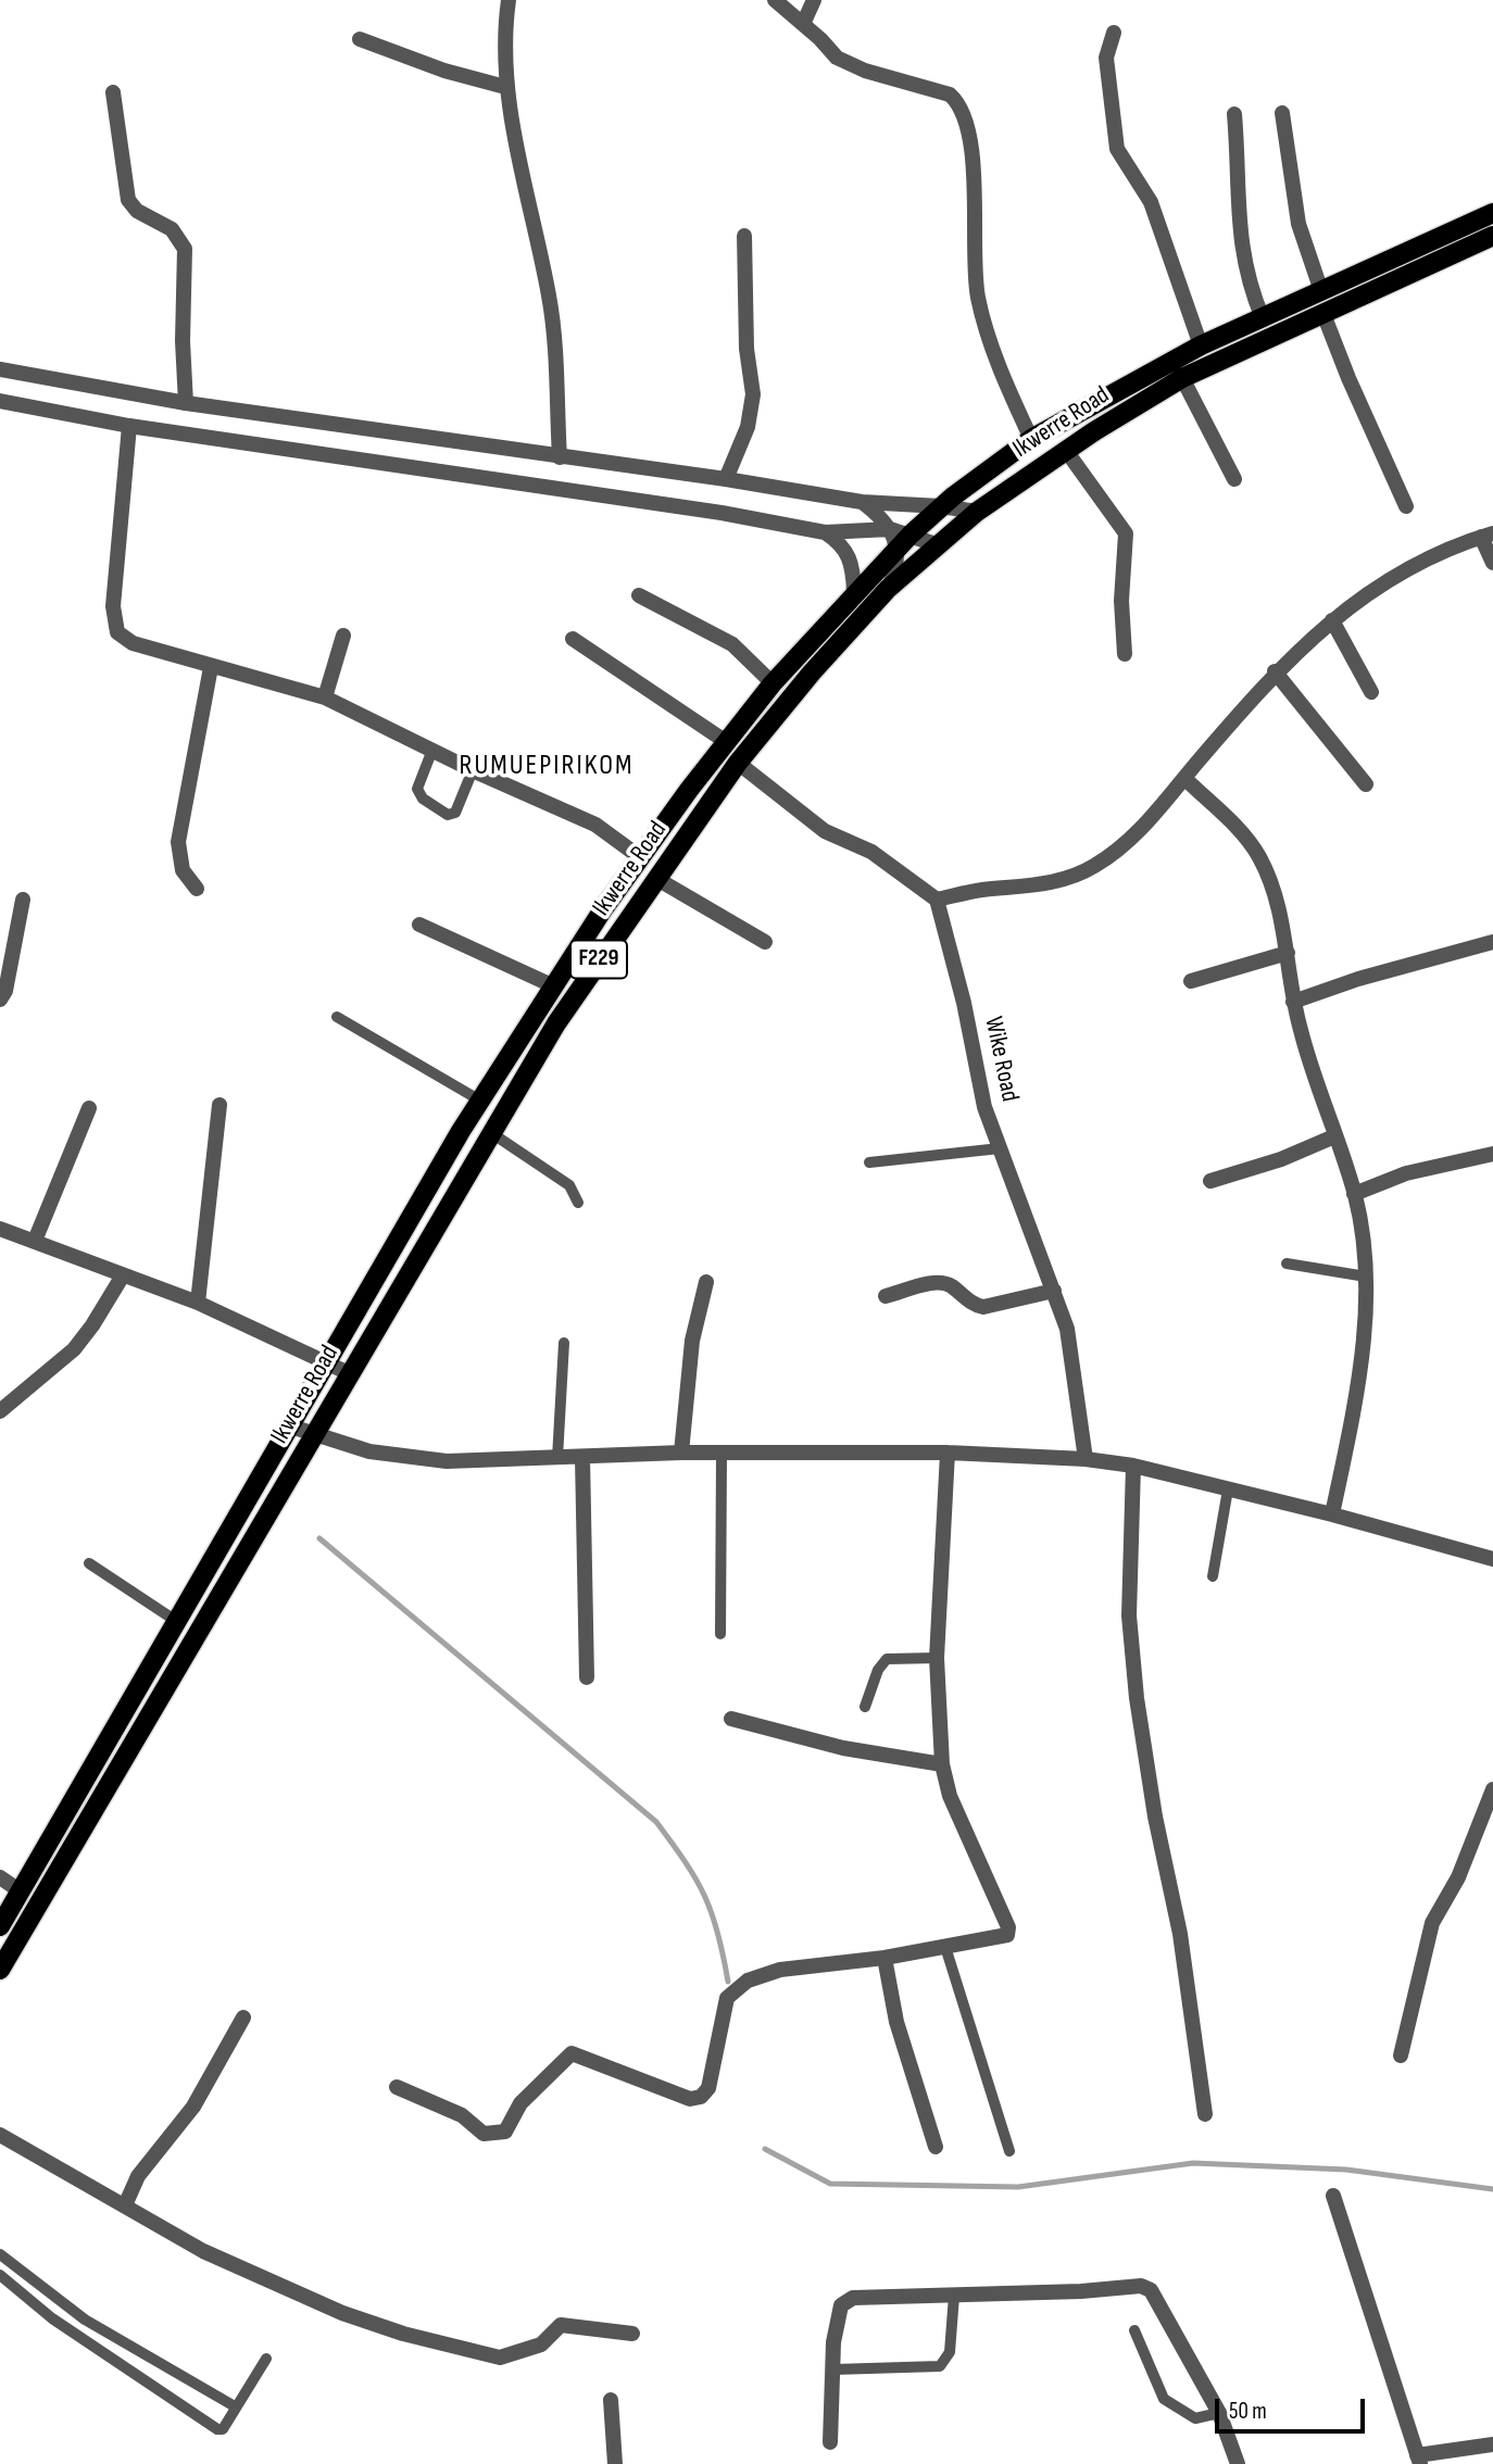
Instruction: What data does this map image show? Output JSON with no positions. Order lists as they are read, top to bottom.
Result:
{
  "streets": {
    "main road": ["Ikwerre Road", "F229"],
    "street": ["Wike Road"]
  },
  "districts": ["RUMUEPIRIKOM"],
  "scale_bar": "50 m"
}
